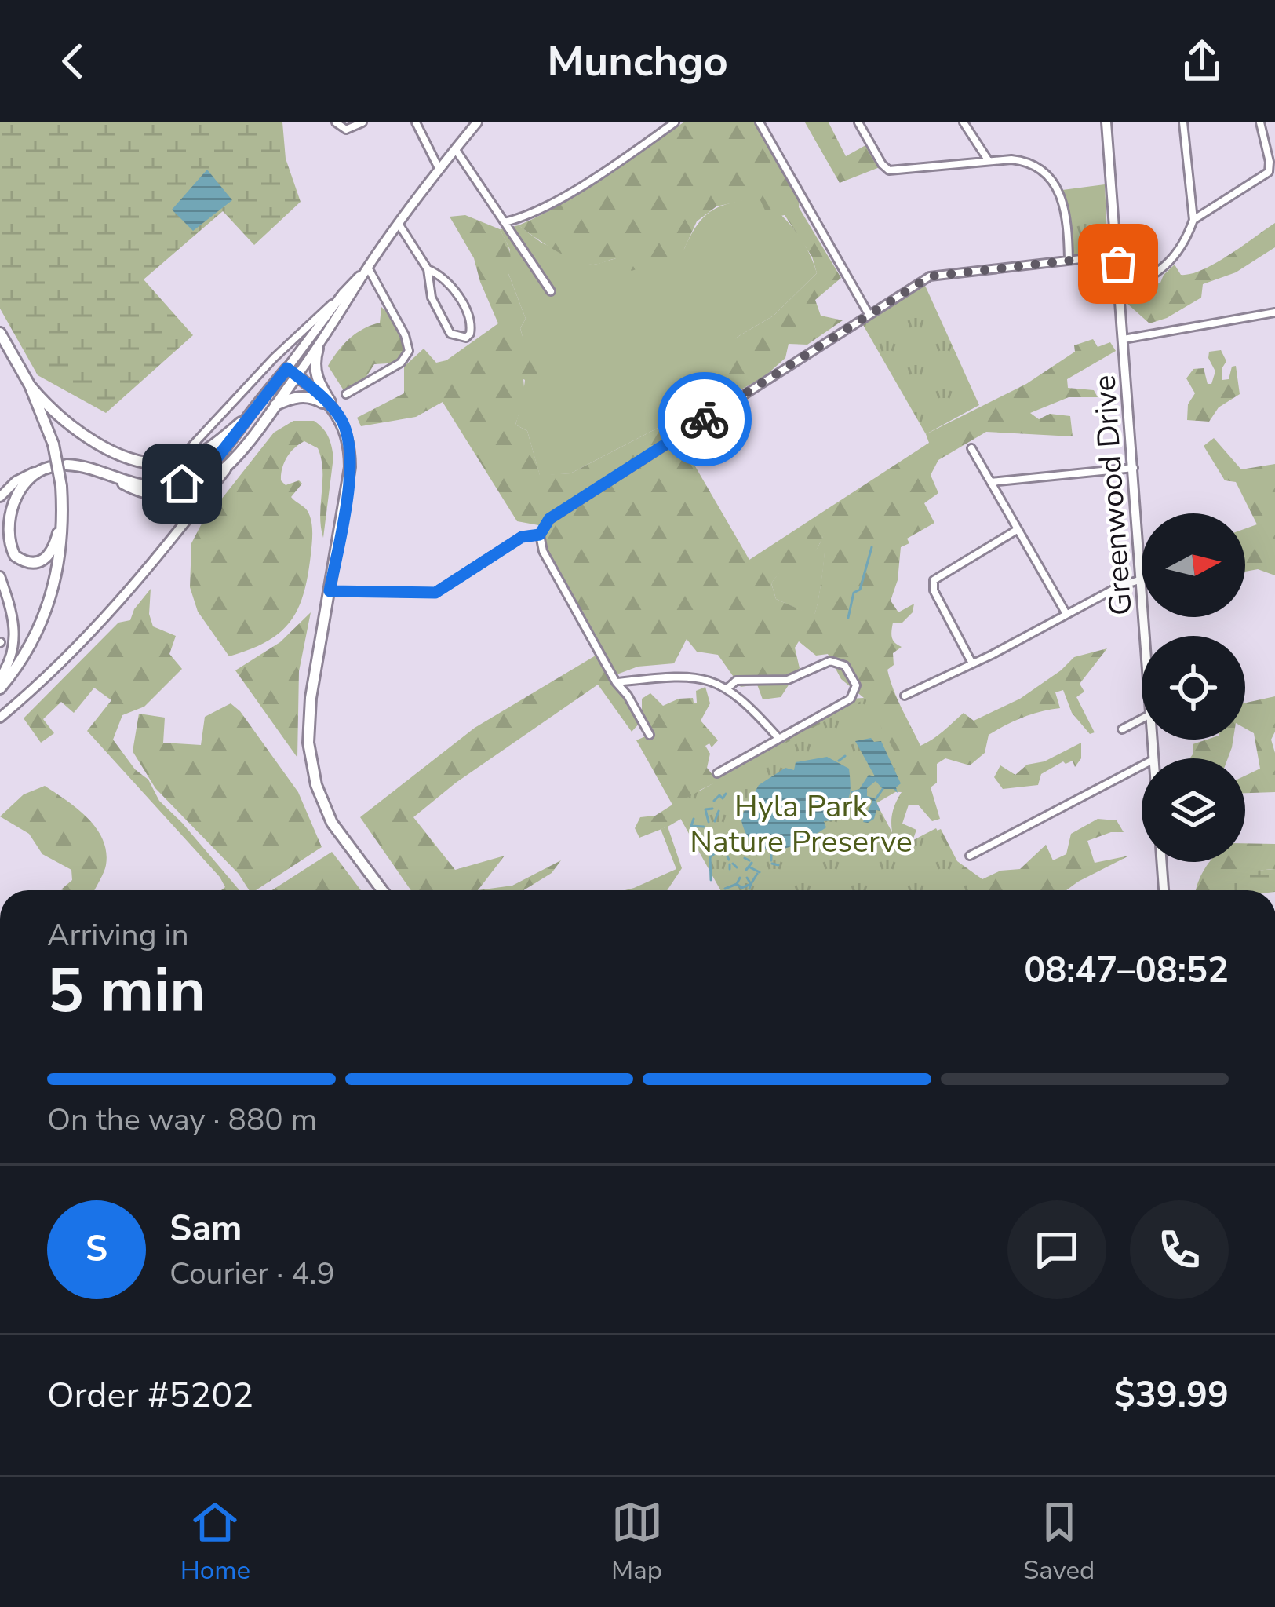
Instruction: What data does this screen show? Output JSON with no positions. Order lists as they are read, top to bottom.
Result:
{
  "streets": {
    "main road": ["Greenwood Drive"]
  },
  "parks": ["Hyla Park Nature Preserve"],
  "north": "right",
  "page": {
    "header": "Munchgo",
    "heading": ["5 min", "Arriving in", "08:47–08:52"],
    "panel": [
      "Sam",
      "Courier · 4.9",
      "Order #5202",
      "$39.99"
    ],
    "bar": "On the way · 880 m",
    "round": "S",
    "tabs": ["Home", "Map", "Saved"]
  }
}
